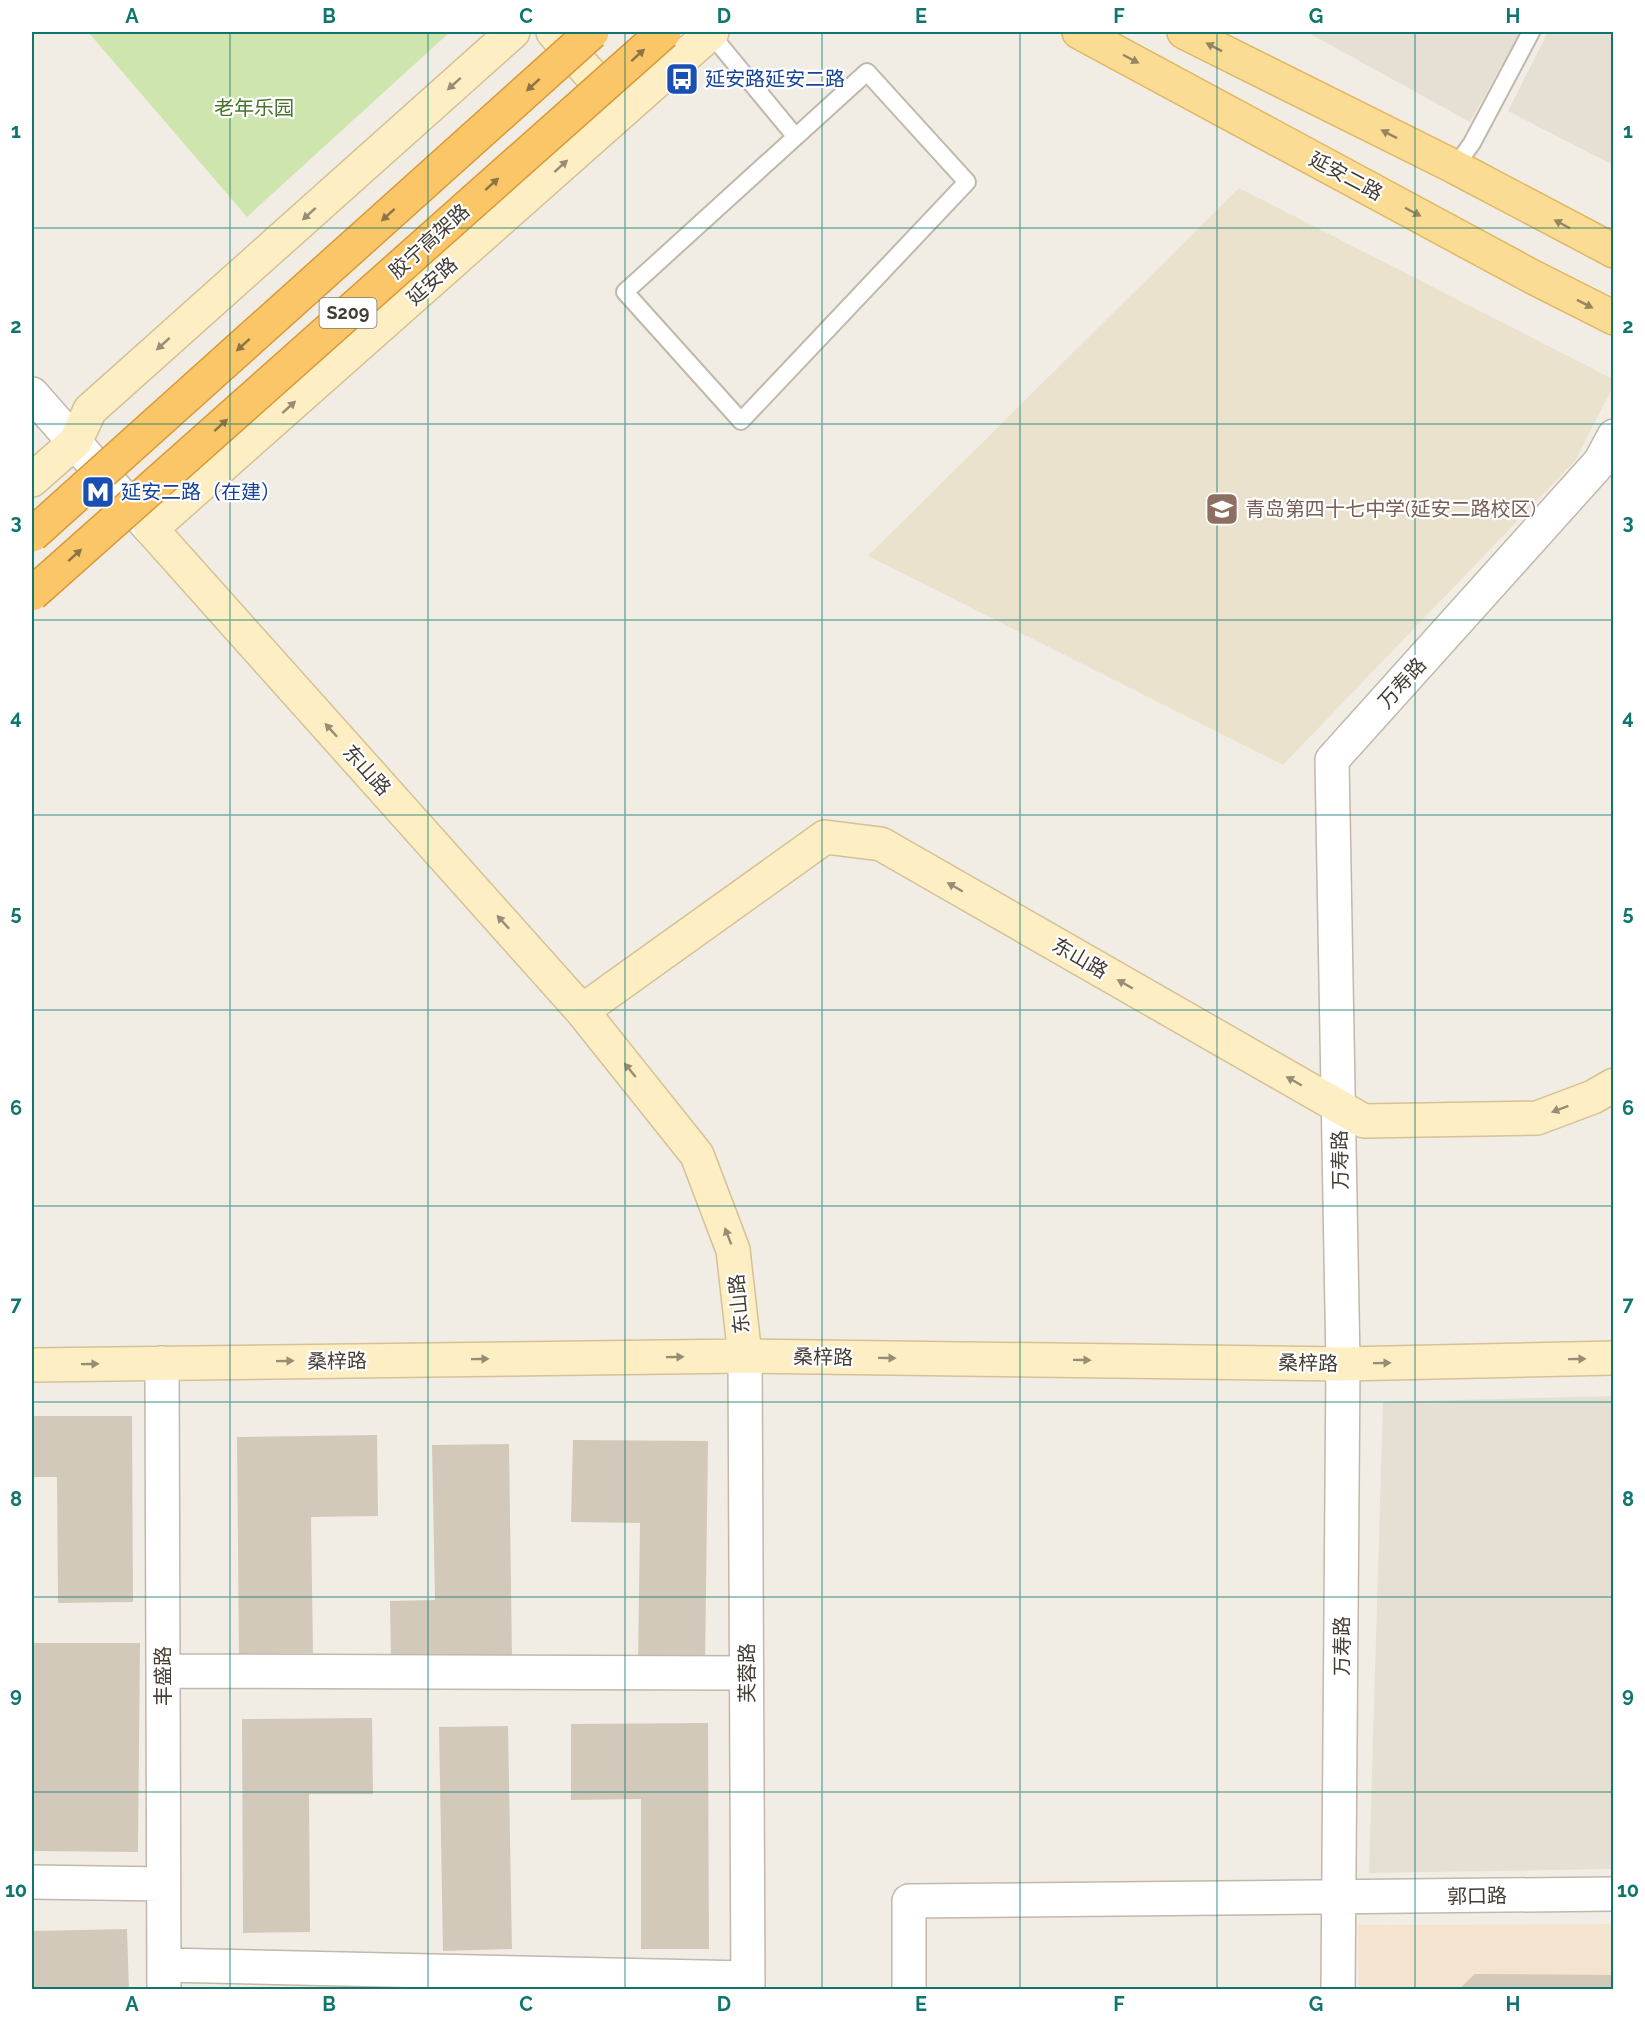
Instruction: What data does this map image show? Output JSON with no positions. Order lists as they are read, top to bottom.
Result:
{
  "streets": {
    "highway": ["胶宁高架路", "S209"],
    "main road": [
      "延安二路",
      "延安路",
      "东山路",
      "桑梓路"
    ],
    "street": [
      "万寿路",
      "芙蓉路",
      "丰盛路",
      "郭口路"
    ]
  },
  "crossings": [
    ["延安路", "东山路"],
    ["万寿路", "东山路"],
    ["万寿路", "桑梓路"],
    ["万寿路", "郭口路"],
    ["东山路", "桑梓路"],
    ["东山路", "芙蓉路"],
    ["桑梓路", "芙蓉路"],
    ["桑梓路", "丰盛路"]
  ],
  "one_way": ["东山路", "桑梓路"],
  "parks": ["老年乐园"],
  "places": {
    "bus stop": ["延安路延安二路"],
    "metro station": ["延安二路（在建）"],
    "school or university": ["青岛第四十七中学(延安二路校区)"]
  },
  "grid": {
    "columns": [
      "A",
      "B",
      "C",
      "D",
      "E",
      "F",
      "G",
      "H"
    ],
    "rows": [
      "1",
      "2",
      "3",
      "4",
      "5",
      "6",
      "7",
      "8",
      "9",
      "10"
    ]
  }
}
